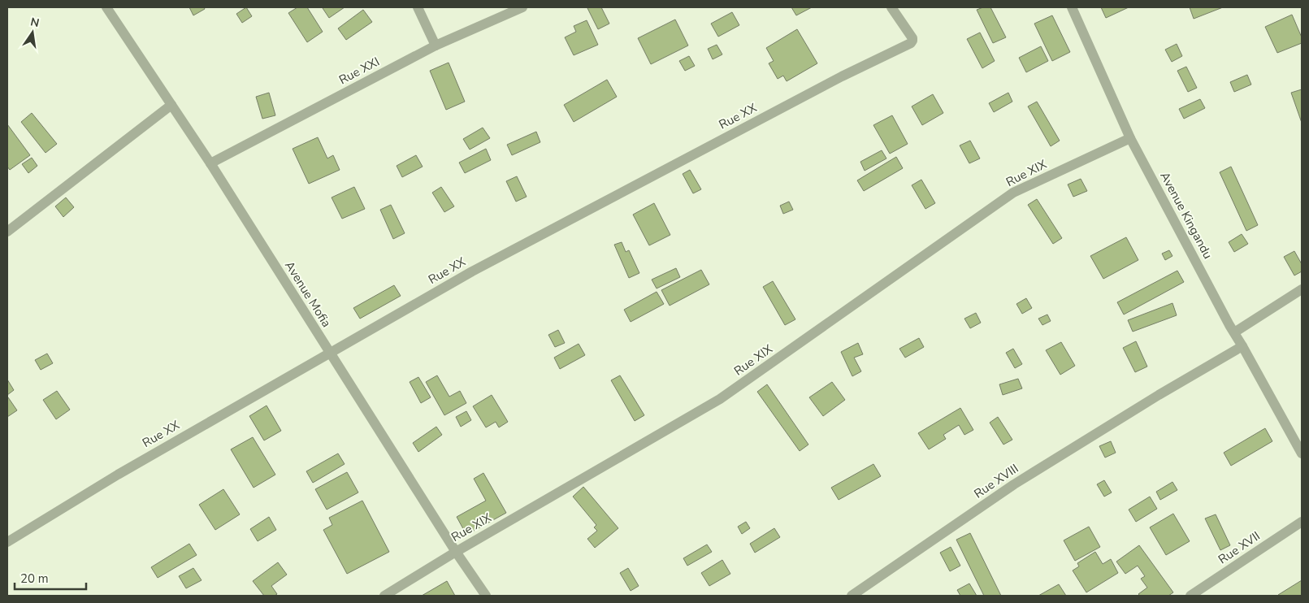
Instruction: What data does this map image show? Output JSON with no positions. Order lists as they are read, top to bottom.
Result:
{
  "streets": {
    "street": [
      "Rue XXI",
      "Rue XX",
      "Rue XIX",
      "Avenue Kingandu",
      "Avenue Mofia",
      "Rue XVIII",
      "Rue XVII"
    ]
  },
  "crossings": [
    ["Rue XXI", "Avenue Mofia"],
    ["Rue XX", "Avenue Mofia"],
    ["Rue XIX", "Avenue Kingandu"],
    ["Rue XIX", "Avenue Mofia"],
    ["Avenue Kingandu", "Rue XVIII"]
  ],
  "scale_bar": "20 m",
  "north": "top"
}
